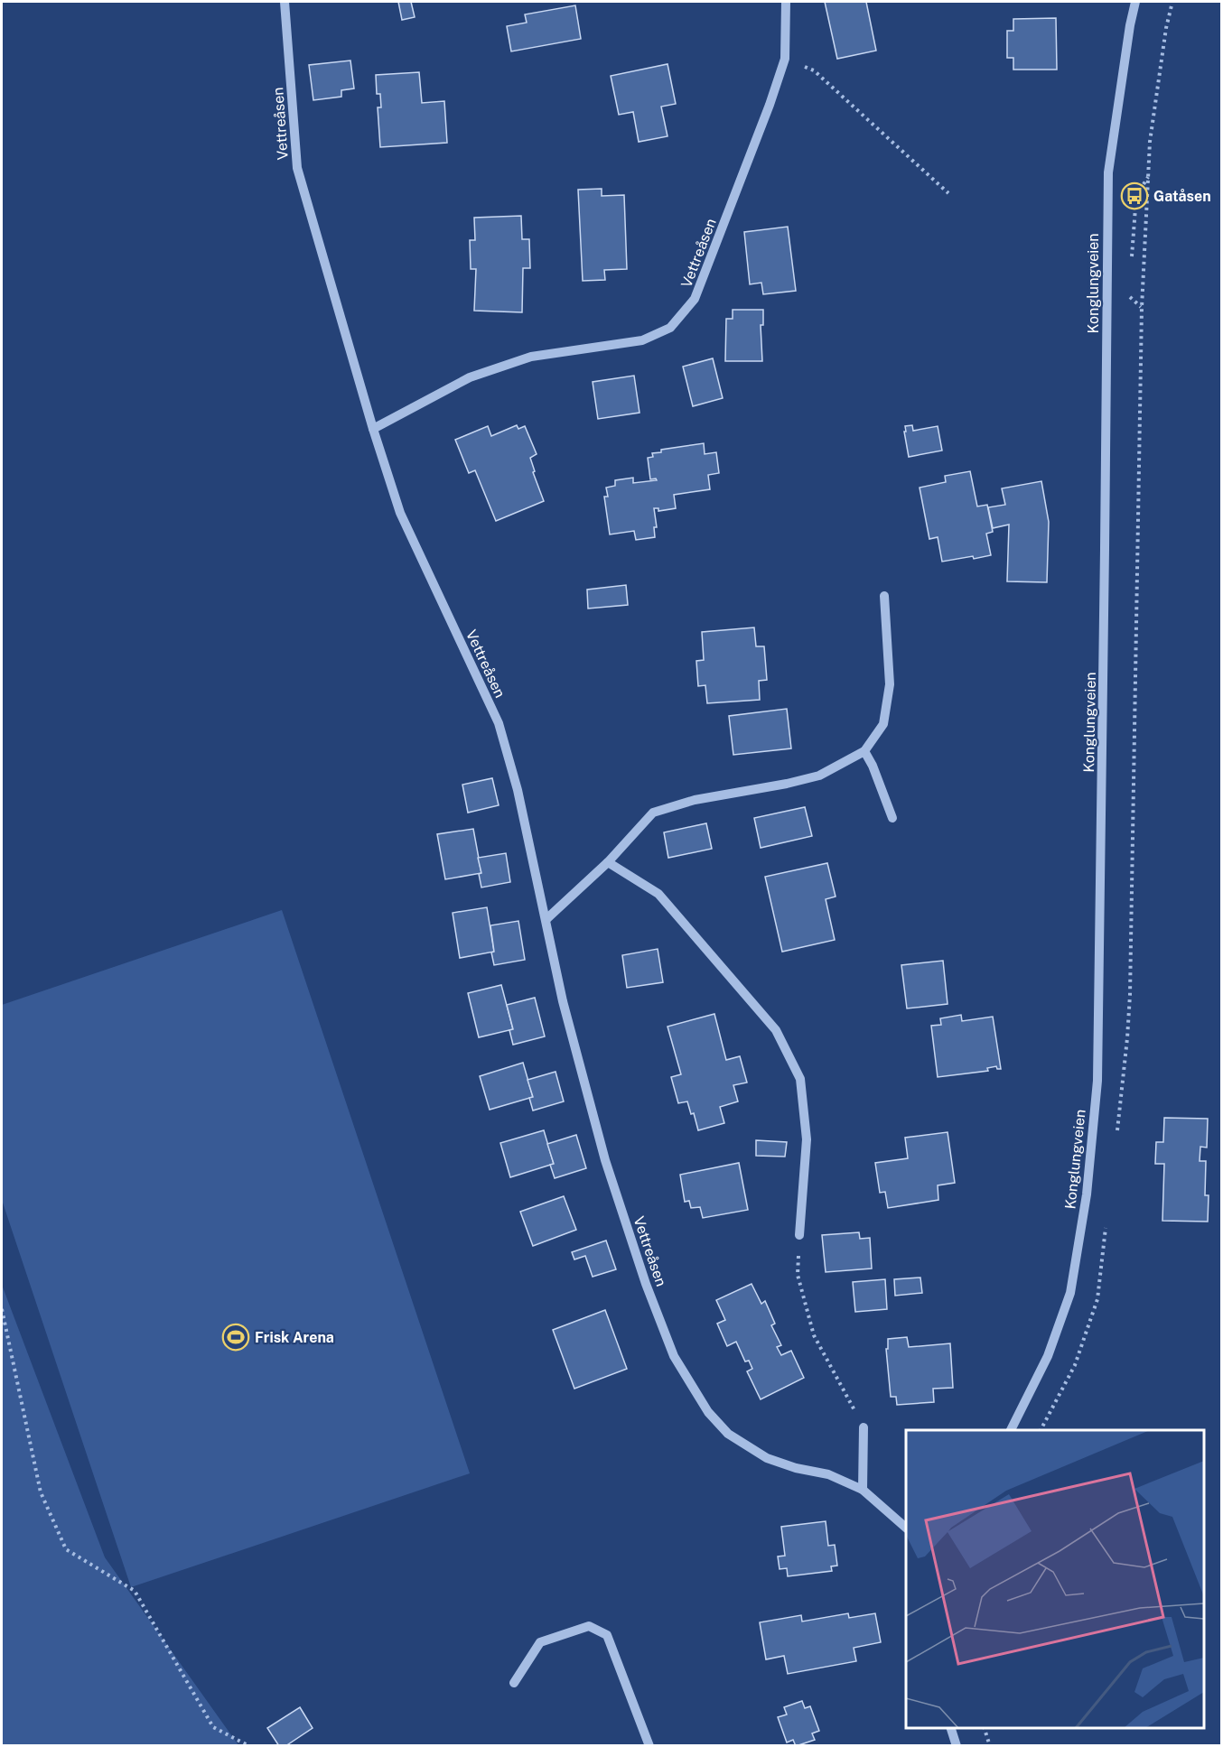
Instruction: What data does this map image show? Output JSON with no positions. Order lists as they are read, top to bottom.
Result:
{
  "streets": {
    "street": ["Vettreåsen", "Konglungveien"]
  },
  "places": {
    "bus stop": ["Gatåsen"],
    "sports": ["Frisk Arena"]
  }
}
